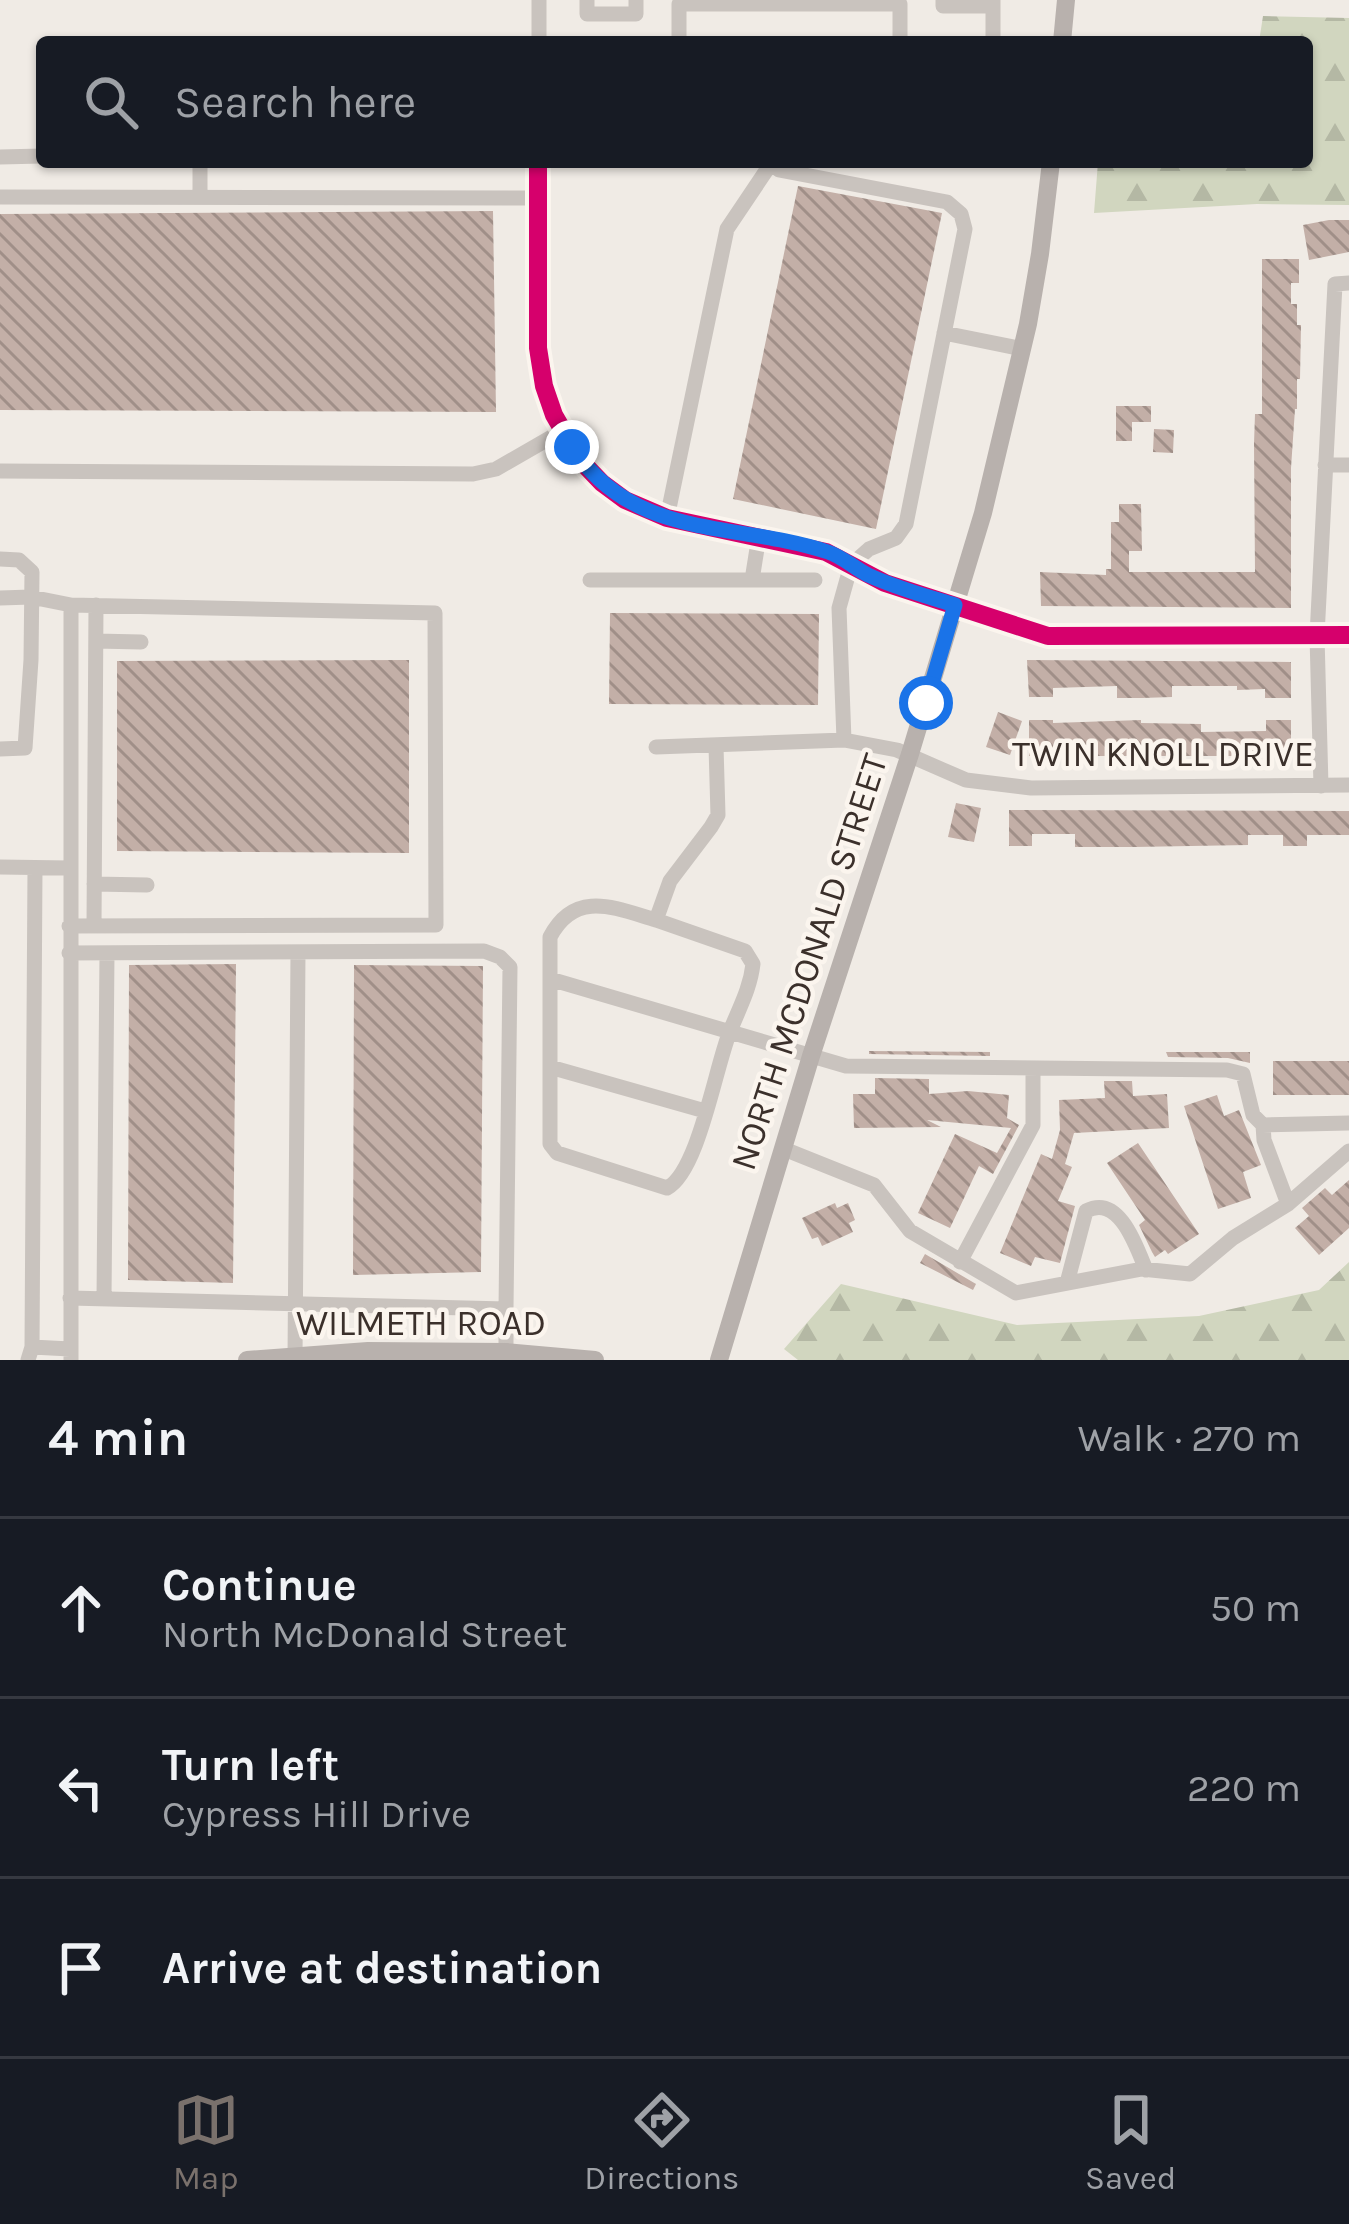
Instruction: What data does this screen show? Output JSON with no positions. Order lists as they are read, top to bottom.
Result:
{
  "streets": {
    "main road": ["NORTH MCDONALD STREET", "WILMETH ROAD"],
    "street": ["TWIN KNOLL DRIVE"]
  },
  "crossings": [
    ["TWIN KNOLL DRIVE", "NORTH MCDONALD STREET"]
  ],
  "page": {
    "search": "Search here",
    "heading": ["4 min", "Walk · 270 m"],
    "list": [
      ["Continue", "North McDonald Street", "50 m"],
      ["Turn left", "Cypress Hill Drive", "220 m"],
      "Arrive at destination"
    ],
    "nav": ["Map", "Directions", "Saved"]
  }
}
